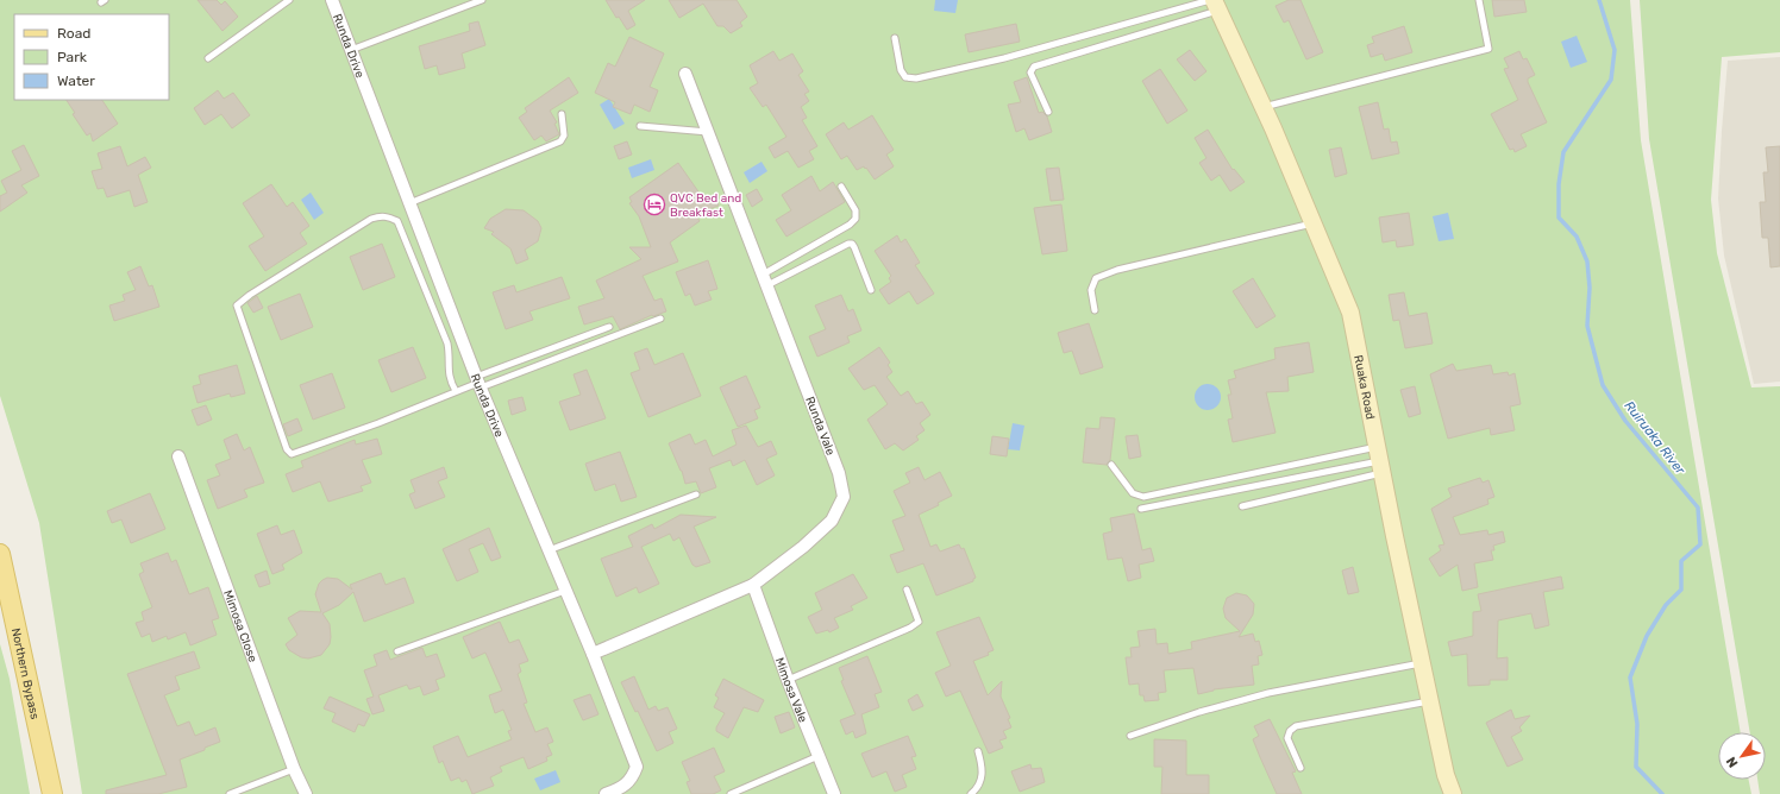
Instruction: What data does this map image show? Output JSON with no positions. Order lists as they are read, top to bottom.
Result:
{
  "streets": {
    "main road": ["Northern Bypass"],
    "street": [
      "Runda Drive",
      "Ruaka Road",
      "Runda Vale",
      "Mimosa Close",
      "Mimosa Vale"
    ]
  },
  "crossings": [
    ["Runda Drive", "Runda Vale"],
    ["Runda Vale", "Mimosa Vale"]
  ],
  "water": ["Ruiruaka River"],
  "places": {
    "hotel": ["QVC Bed and Breakfast"]
  },
  "legend": ["Road", "Park", "Water"],
  "north": "bottom left"
}
